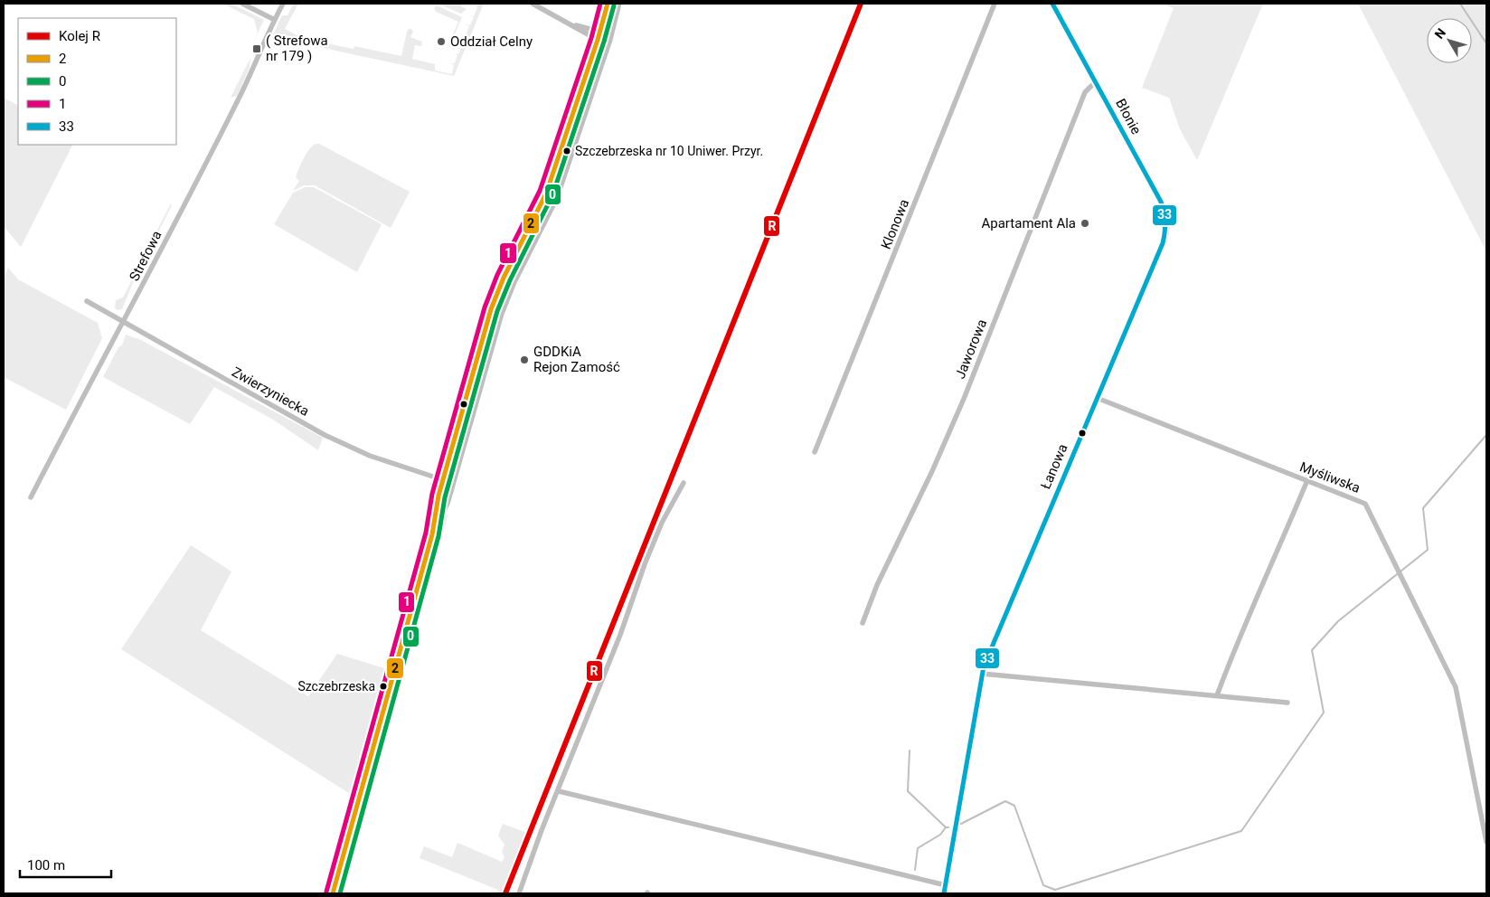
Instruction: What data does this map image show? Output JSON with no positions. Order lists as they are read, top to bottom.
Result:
{
  "streets": {
    "street": [
      "Błonie",
      "Klonowa",
      "Strefowa",
      "Jaworowa",
      "Zwierzyniecka",
      "Łanowa",
      "Myśliwska"
    ]
  },
  "crossings": [
    ["Błonie", "Jaworowa"],
    ["Błonie", "Łanowa"],
    ["Strefowa", "Zwierzyniecka"],
    ["Łanowa", "Myśliwska"]
  ],
  "places": {
    "other": [
      "Oddział Celny",
      "Szczebrzeska nr 10 Uniwer. Przyr.",
      "Apartament Ala",
      "GDDKiA Rejon Zamość",
      "Szczebrzeska"
    ],
    "transit": ["( Strefowa nr 179 )"]
  },
  "lines": [
    "rail line R",
    "transit line 2",
    "transit line 1",
    "transit line 33",
    "transit line 0"
  ],
  "legend": [
    "Kolej R",
    "2",
    "0",
    "1",
    "33"
  ],
  "scale_bar": "100 m",
  "north": "top left"
}
